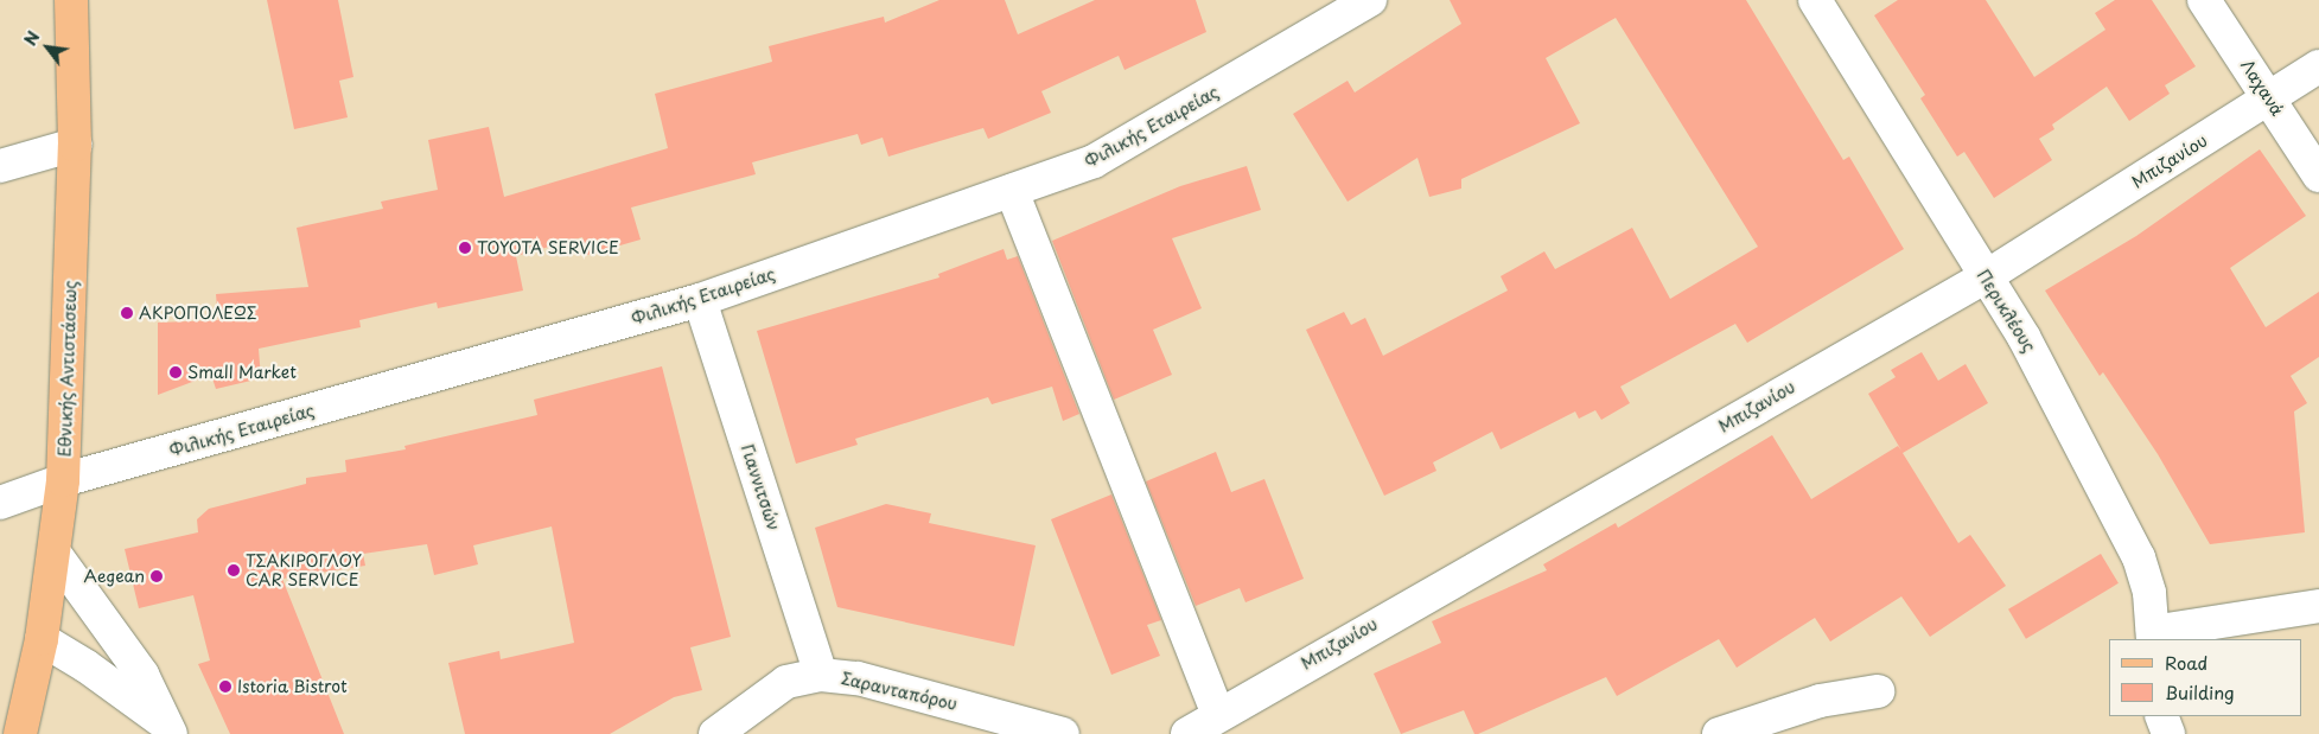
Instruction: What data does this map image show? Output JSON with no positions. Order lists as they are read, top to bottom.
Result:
{
  "streets": {
    "main road": ["Εθνικής Αντιστάσεως"],
    "street": [
      "Λαχανά",
      "Φιλικής Εταιρείας",
      "Μπιζανίου",
      "Περικλέους",
      "Γιαννιτσών",
      "Σαρανταπόρου"
    ]
  },
  "crossings": [
    ["Λαχανά", "Μπιζανίου"],
    ["Φιλικής Εταιρείας", "Εθνικής Αντιστάσεως"],
    ["Φιλικής Εταιρείας", "Γιαννιτσών"],
    ["Μπιζανίου", "Περικλέους"],
    ["Γιαννιτσών", "Σαρανταπόρου"]
  ],
  "places": [
    "TOYOTA SERVICE",
    "ΑΚΡΟΠΟΛΕΩΣ",
    "Small Market",
    "ΤΣΑΚΙΡΟΓΛΟΥ CAR SERVICE",
    "Aegean",
    "Istoria Bistrot"
  ],
  "legend": ["Road", "Building"],
  "north": "top left"
}
